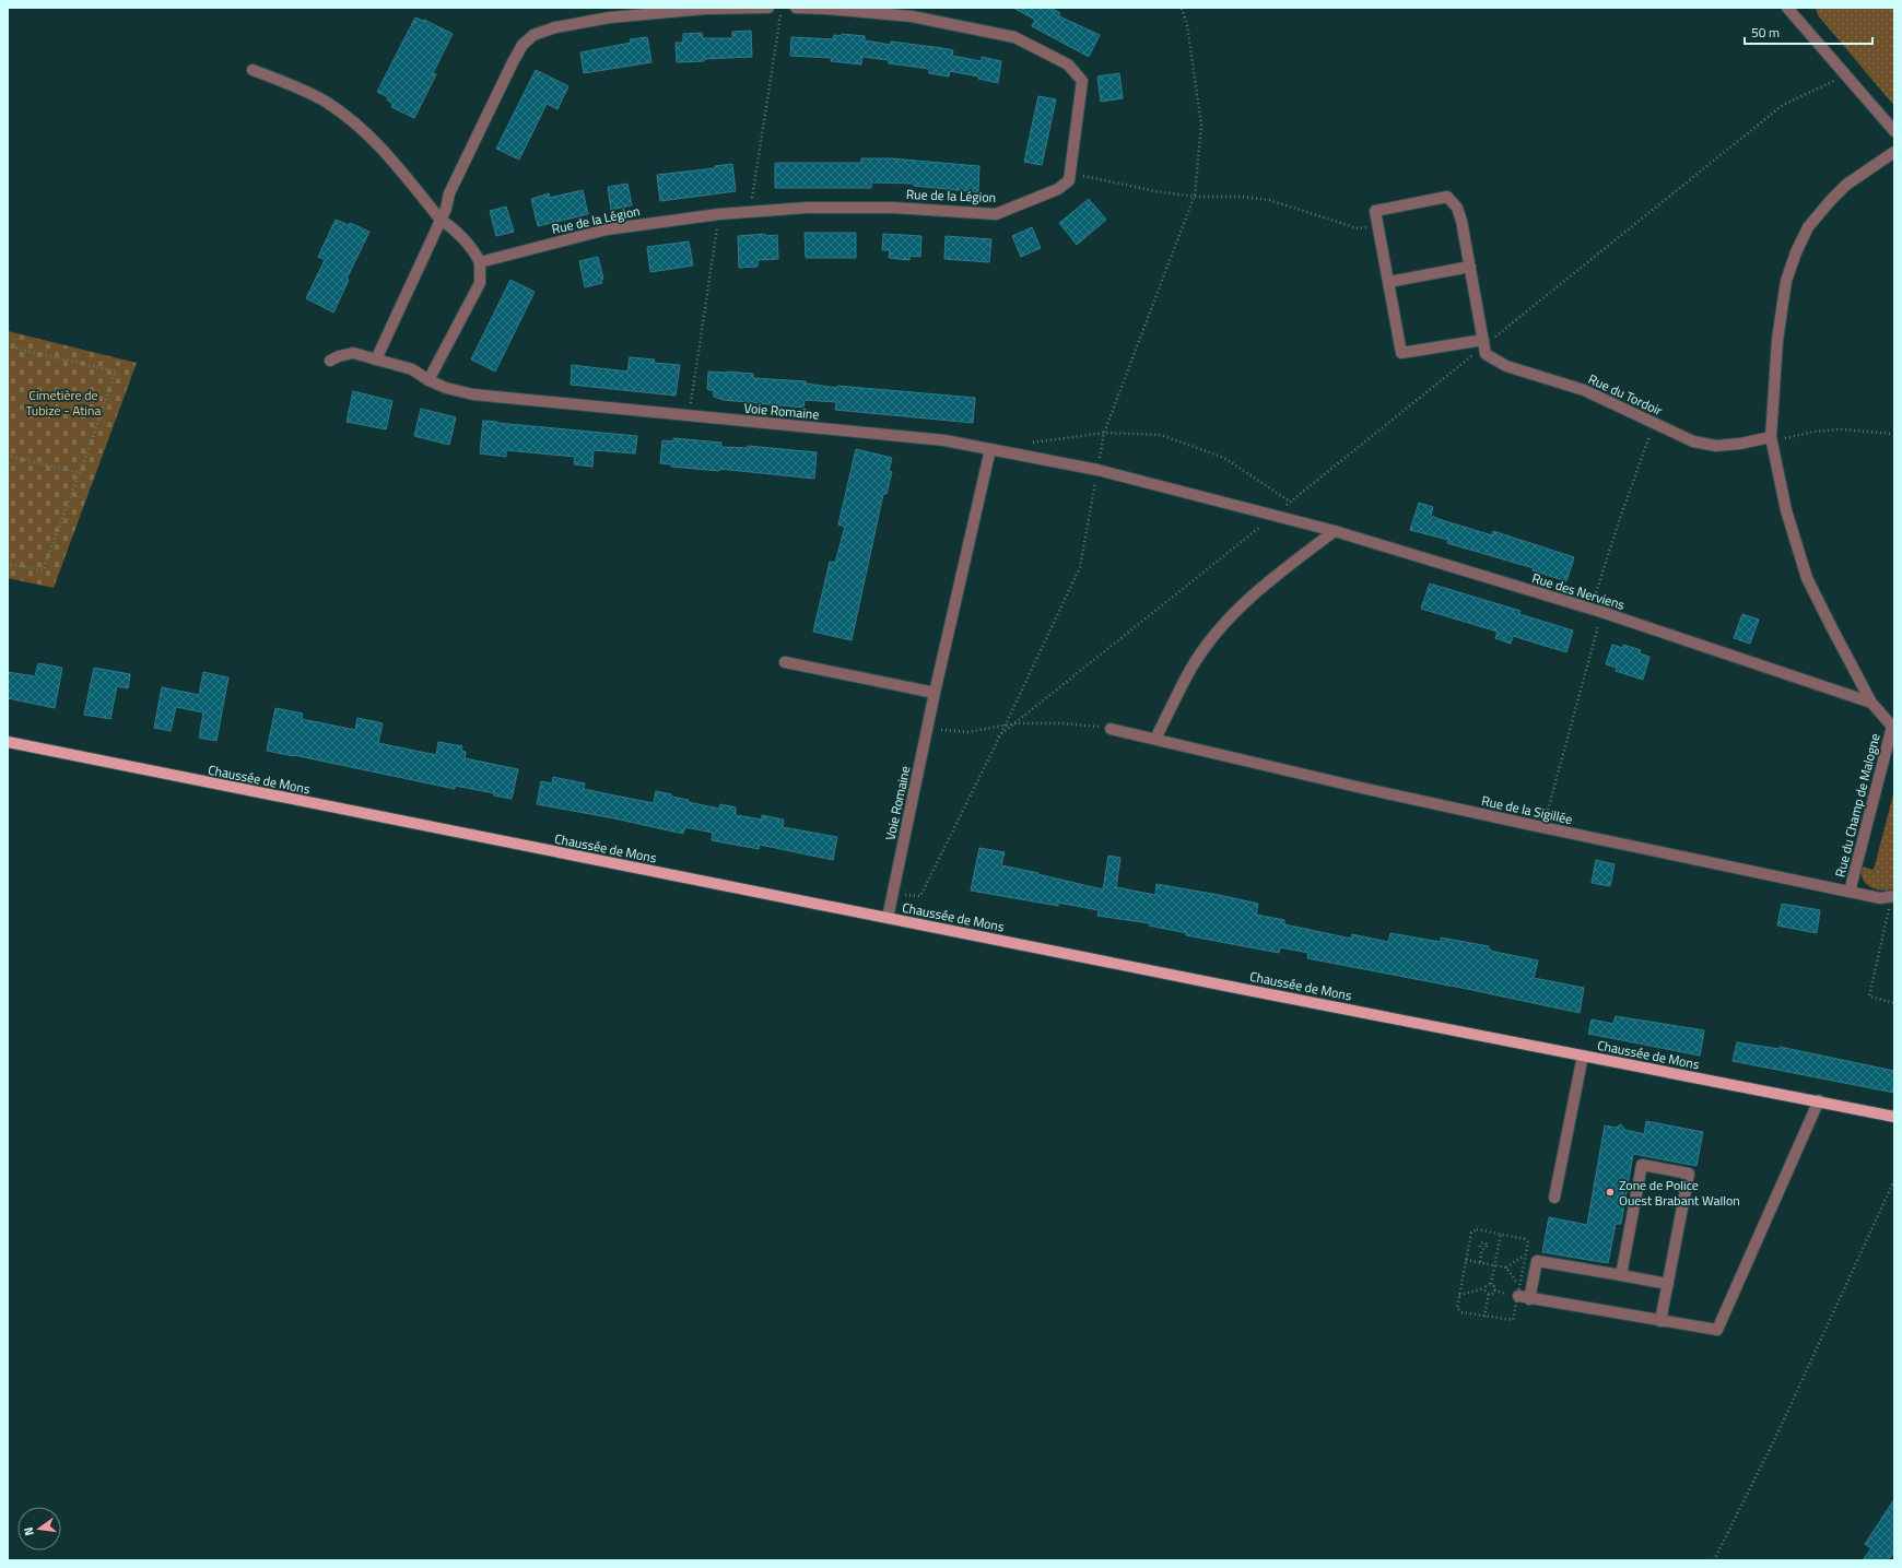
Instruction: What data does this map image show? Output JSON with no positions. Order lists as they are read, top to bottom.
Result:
{
  "streets": {
    "main road": ["Chaussée de Mons"],
    "street": [
      "Rue de la Légion",
      "Rue du Tordoir",
      "Voie Romaine",
      "Rue des Nerviens",
      "Rue du Champ de Malogne",
      "Rue de la Sigillée"
    ]
  },
  "crossings": [
    ["Voie Romaine", "Rue des Nerviens"],
    ["Voie Romaine", "Chaussée de Mons"],
    ["Rue du Champ de Malogne", "Rue de la Sigillée"]
  ],
  "parks": ["Cimetière de Tubize - Atina"],
  "places": ["Zone de Police Ouest Brabant Wallon"],
  "scale_bar": "50 m",
  "north": "left"
}
